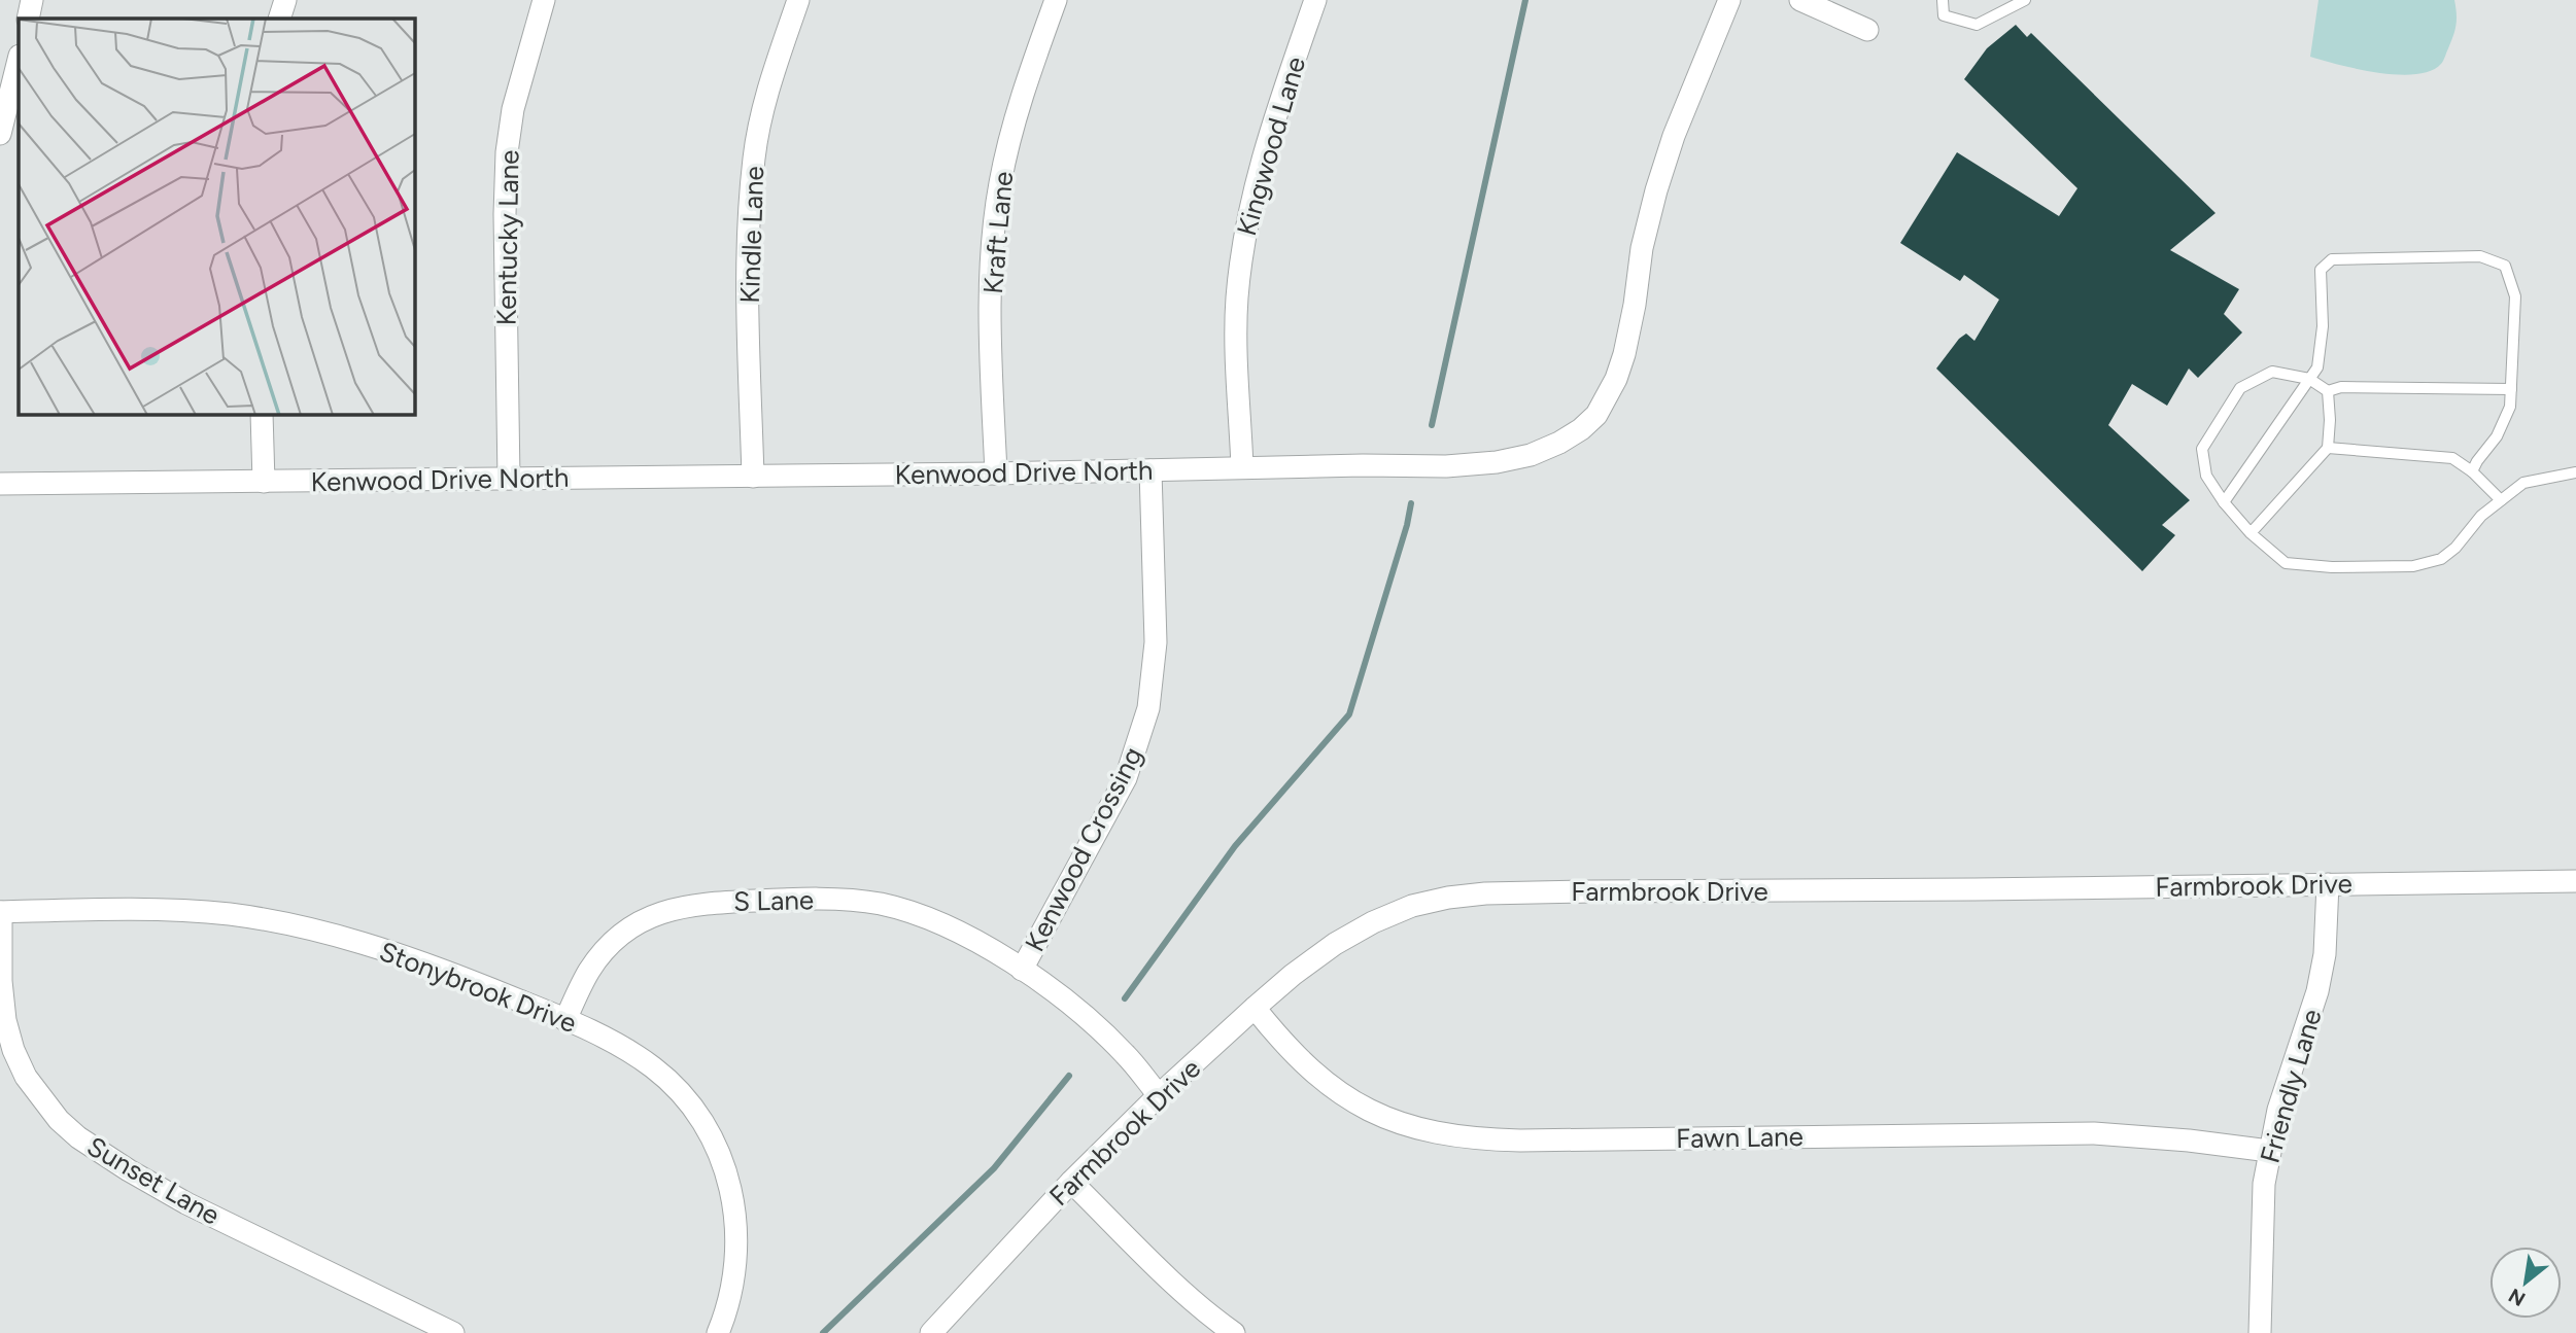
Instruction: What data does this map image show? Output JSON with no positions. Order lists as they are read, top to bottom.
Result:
{
  "streets": {
    "street": [
      "Kingwood Lane",
      "Kraft Lane",
      "Kindle Lane",
      "Kentucky Lane",
      "Kenwood Drive North",
      "Kenwood Crossing",
      "Farmbrook Drive",
      "S Lane",
      "Stonybrook Drive",
      "Friendly Lane",
      "Fawn Lane",
      "Sunset Lane"
    ]
  },
  "crossings": [
    ["Kingwood Lane", "Kenwood Drive North"],
    ["Kraft Lane", "Kenwood Drive North"],
    ["Kindle Lane", "Kenwood Drive North"],
    ["Kentucky Lane", "Kenwood Drive North"],
    ["Kenwood Drive North", "Kenwood Crossing"],
    ["Kenwood Crossing", "S Lane"],
    ["Farmbrook Drive", "S Lane"],
    ["Farmbrook Drive", "Friendly Lane"],
    ["Farmbrook Drive", "Fawn Lane"],
    ["S Lane", "Stonybrook Drive"],
    ["Stonybrook Drive", "Sunset Lane"],
    ["Friendly Lane", "Fawn Lane"]
  ],
  "north": "bottom left"
}
